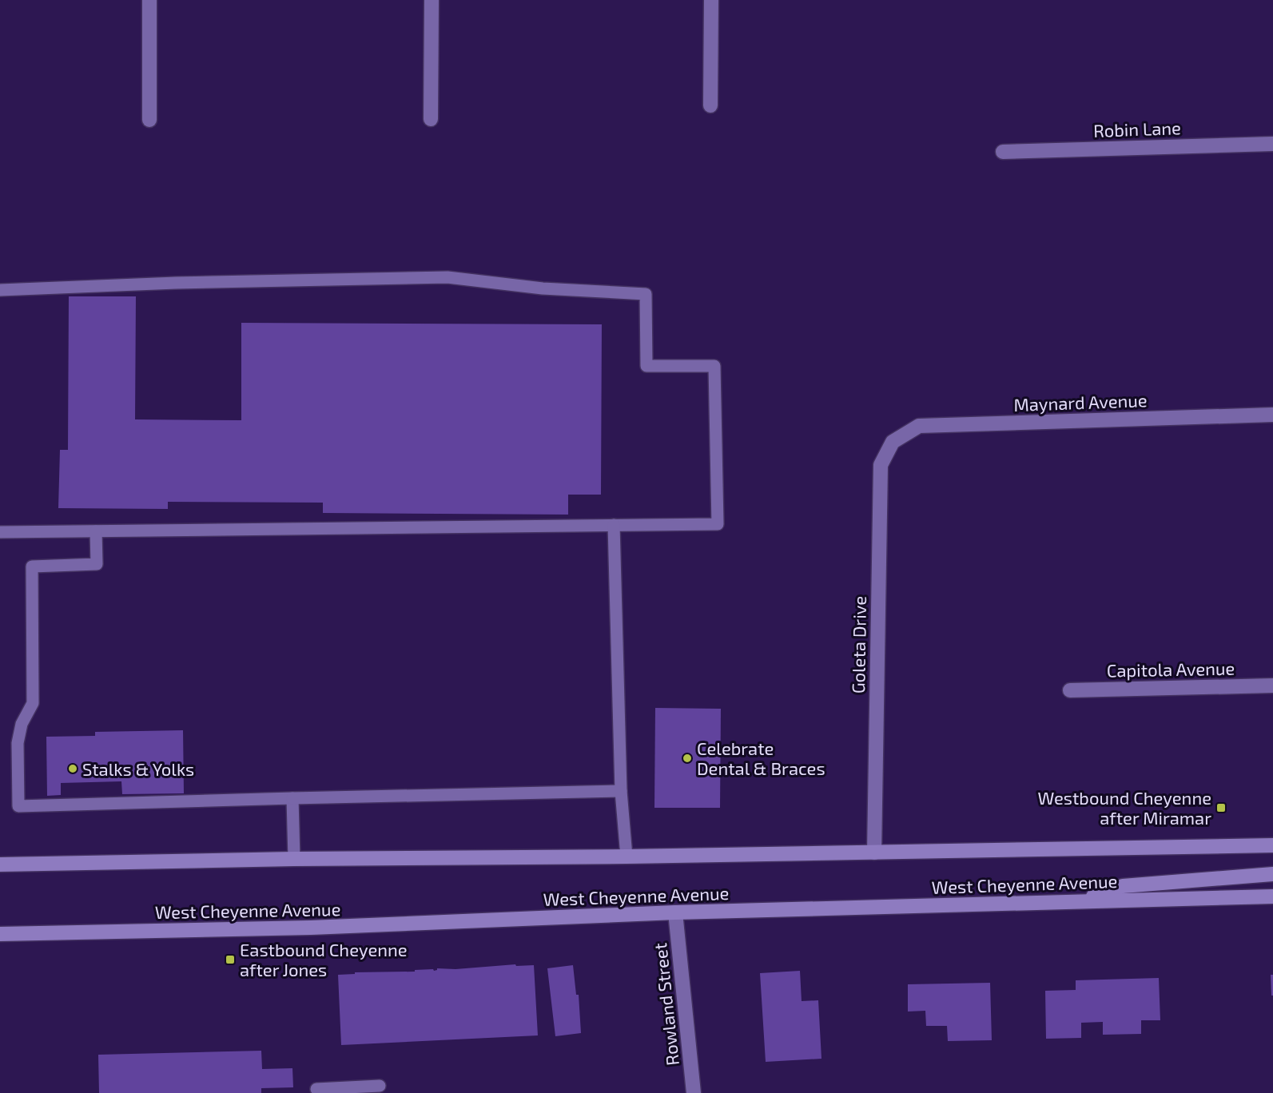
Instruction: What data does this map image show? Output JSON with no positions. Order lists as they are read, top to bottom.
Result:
{
  "streets": {
    "main road": ["West Cheyenne Avenue"],
    "street": [
      "Robin Lane",
      "Maynard Avenue",
      "Goleta Drive",
      "Capitola Avenue",
      "Rowland Street"
    ]
  },
  "crossings": [
    ["Maynard Avenue", "Goleta Drive"],
    ["Goleta Drive", "West Cheyenne Avenue"],
    ["West Cheyenne Avenue", "Rowland Street"]
  ],
  "places": {
    "other": ["Celebrate Dental & Braces", "Stalks & Yolks"],
    "transit": ["Westbound Cheyenne after Miramar", "Eastbound Cheyenne after Jones"]
  }
}
